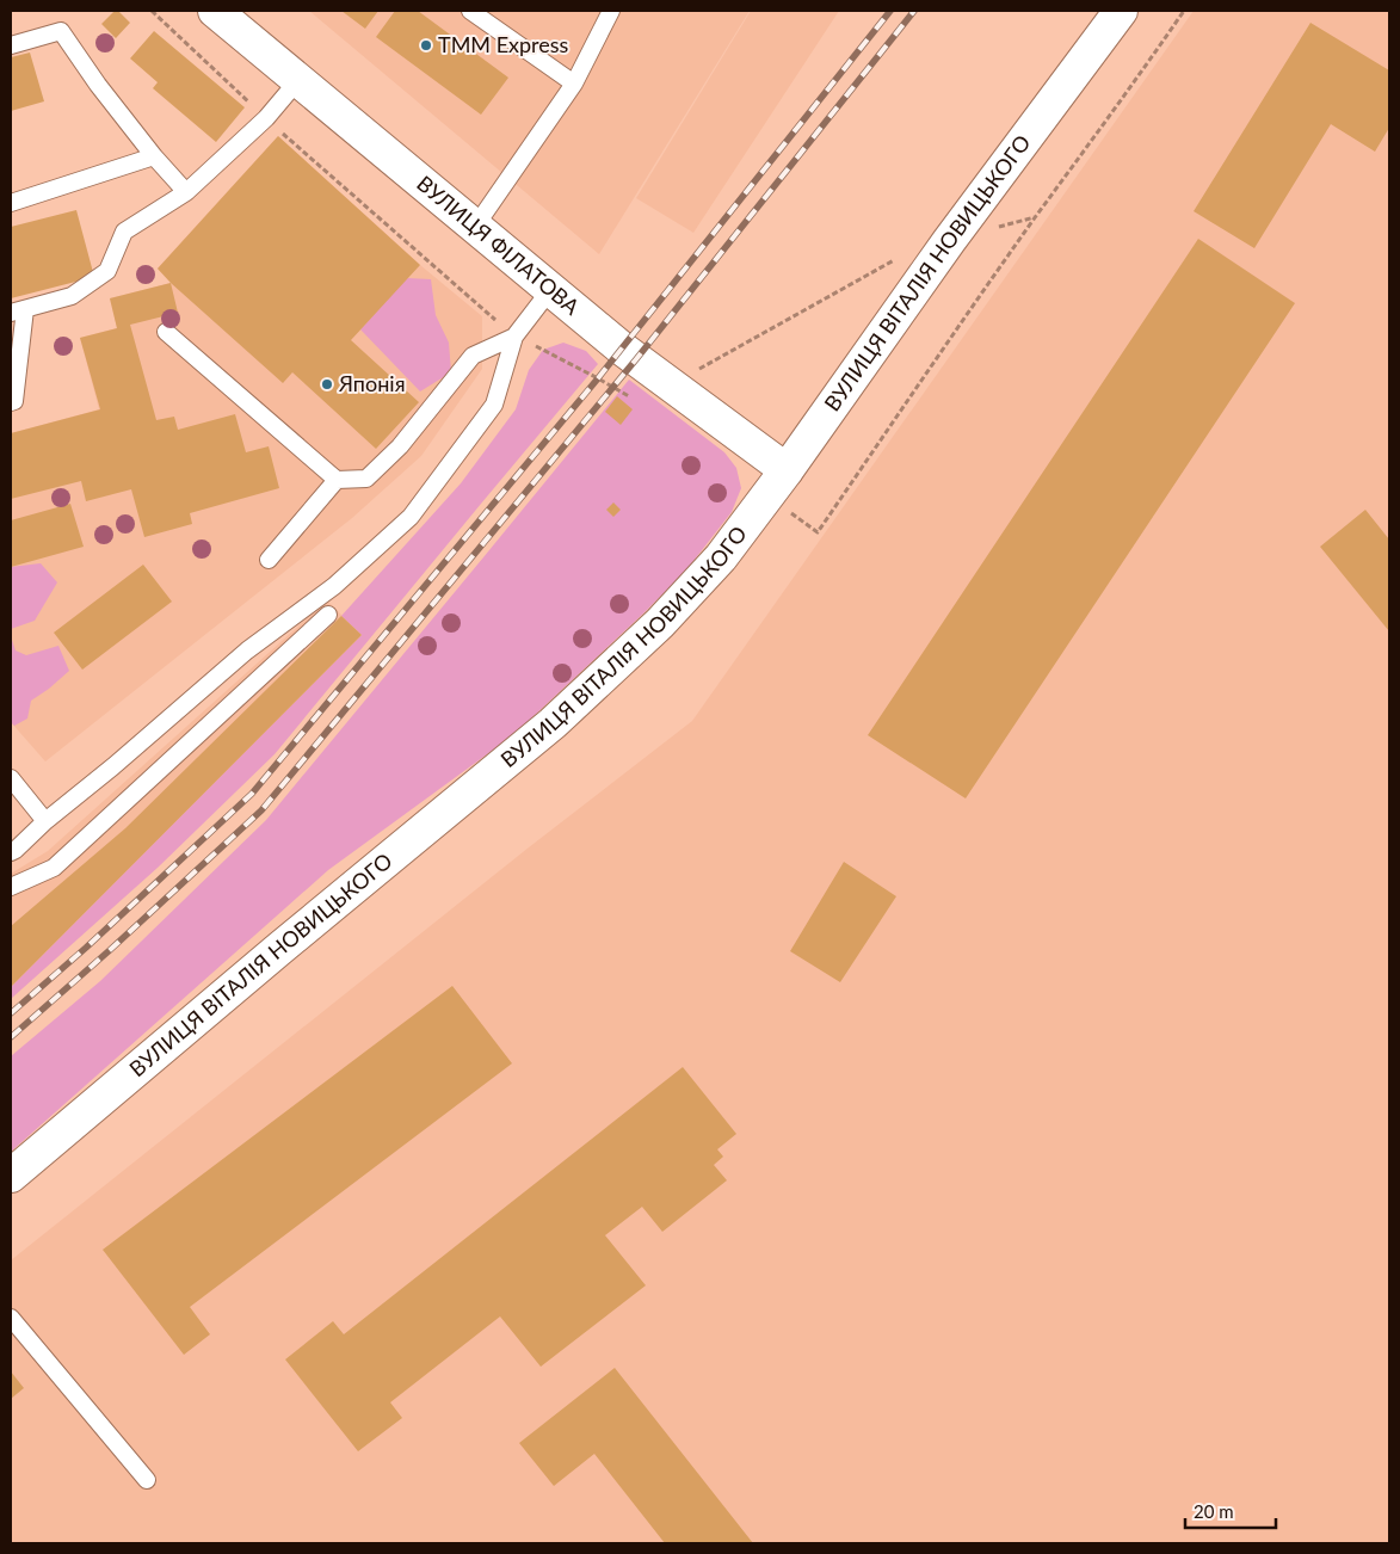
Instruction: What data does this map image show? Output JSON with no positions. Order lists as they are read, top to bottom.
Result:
{
  "streets": {
    "street": ["ВУЛИЦЯ ФІЛАТОВА", "ВУЛИЦЯ ВІТАЛІЯ НОВИЦЬКОГО"]
  },
  "crossings": [
    ["ВУЛИЦЯ ФІЛАТОВА", "ВУЛИЦЯ ВІТАЛІЯ НОВИЦЬКОГО"]
  ],
  "places": ["TMM Express", "Японія"],
  "scale_bar": "20 m"
}
